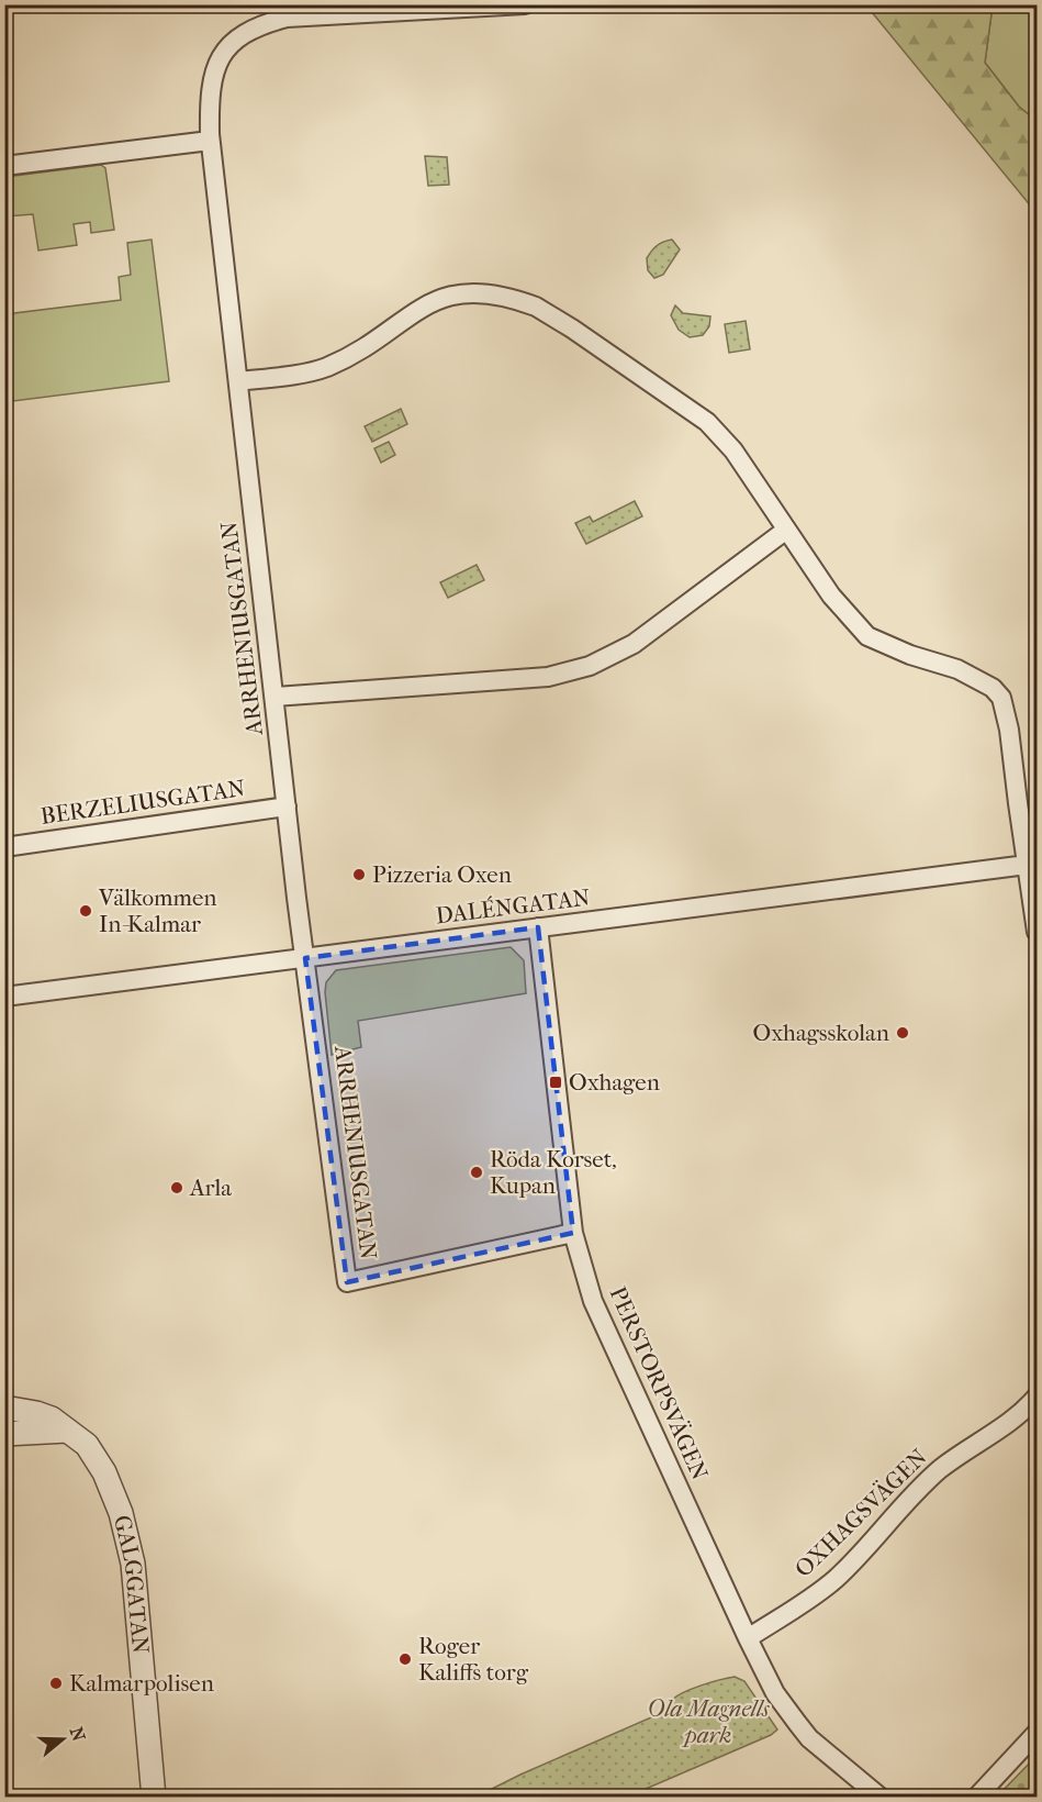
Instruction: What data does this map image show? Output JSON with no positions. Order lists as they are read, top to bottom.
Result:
{
  "streets": {
    "street": [
      "ARRHENIUSGATAN",
      "BERZELIUSGATAN",
      "DALÉNGATAN",
      "PERSTORPSVÄGEN",
      "OXHAGSVÄGEN",
      "GALGGATAN"
    ]
  },
  "crossings": [
    ["ARRHENIUSGATAN", "BERZELIUSGATAN"],
    ["ARRHENIUSGATAN", "DALÉNGATAN"],
    ["ARRHENIUSGATAN", "PERSTORPSVÄGEN"],
    ["DALÉNGATAN", "PERSTORPSVÄGEN"],
    ["PERSTORPSVÄGEN", "OXHAGSVÄGEN"]
  ],
  "parks": ["Ola Magnells park"],
  "places": {
    "other": [
      "Pizzeria Oxen",
      "Välkommen In-Kalmar",
      "Oxhagsskolan",
      "Röda Korset, Kupan",
      "Arla",
      "Roger Kaliffs torg",
      "Kalmarpolisen"
    ],
    "transit": ["Oxhagen"]
  },
  "north": "right"
}
